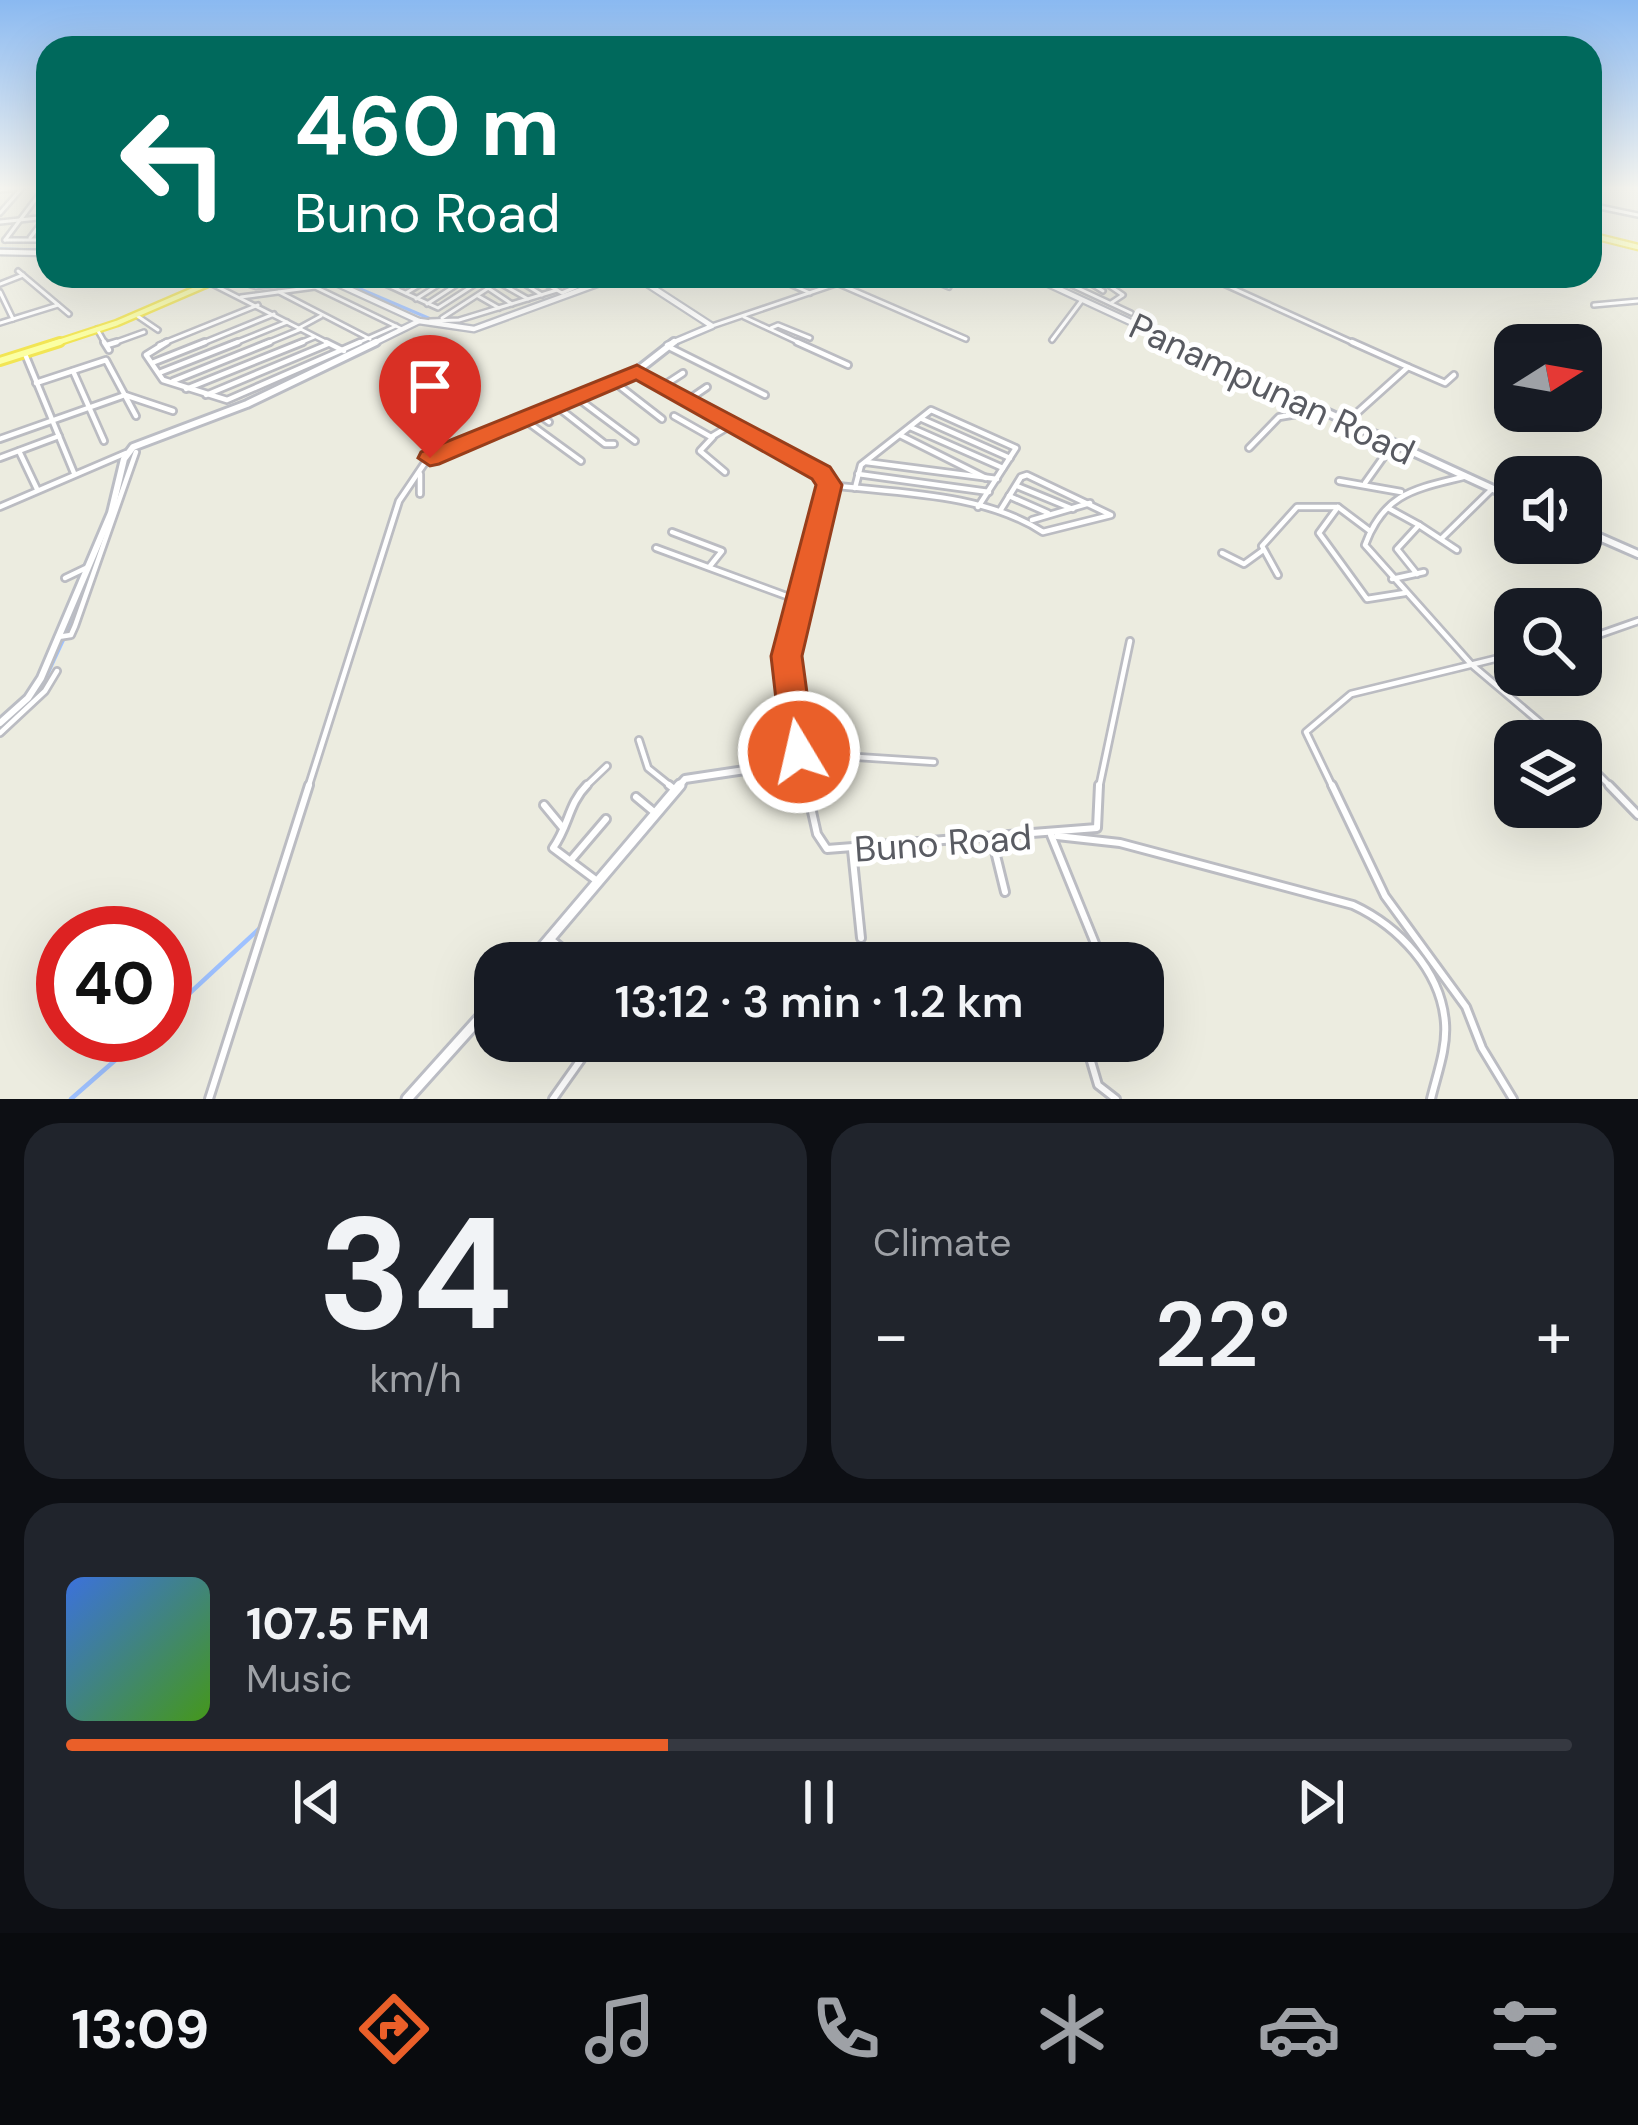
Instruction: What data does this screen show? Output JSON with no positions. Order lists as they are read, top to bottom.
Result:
{
  "streets": {
    "street": ["Panampunan Road", "Buno Road"]
  },
  "north": "right",
  "page": {
    "turn": ["460 m", "Buno Road"],
    "limit": "40",
    "trip": "13:12 · 3 min · 1.2 km",
    "tile": [
      ["34", "km/h"],
      "Climate"
    ],
    "heat": ["−", "22°", "+"],
    "song": ["107.5 FM", "Music"],
    "tabs": "13:09"
  }
}
